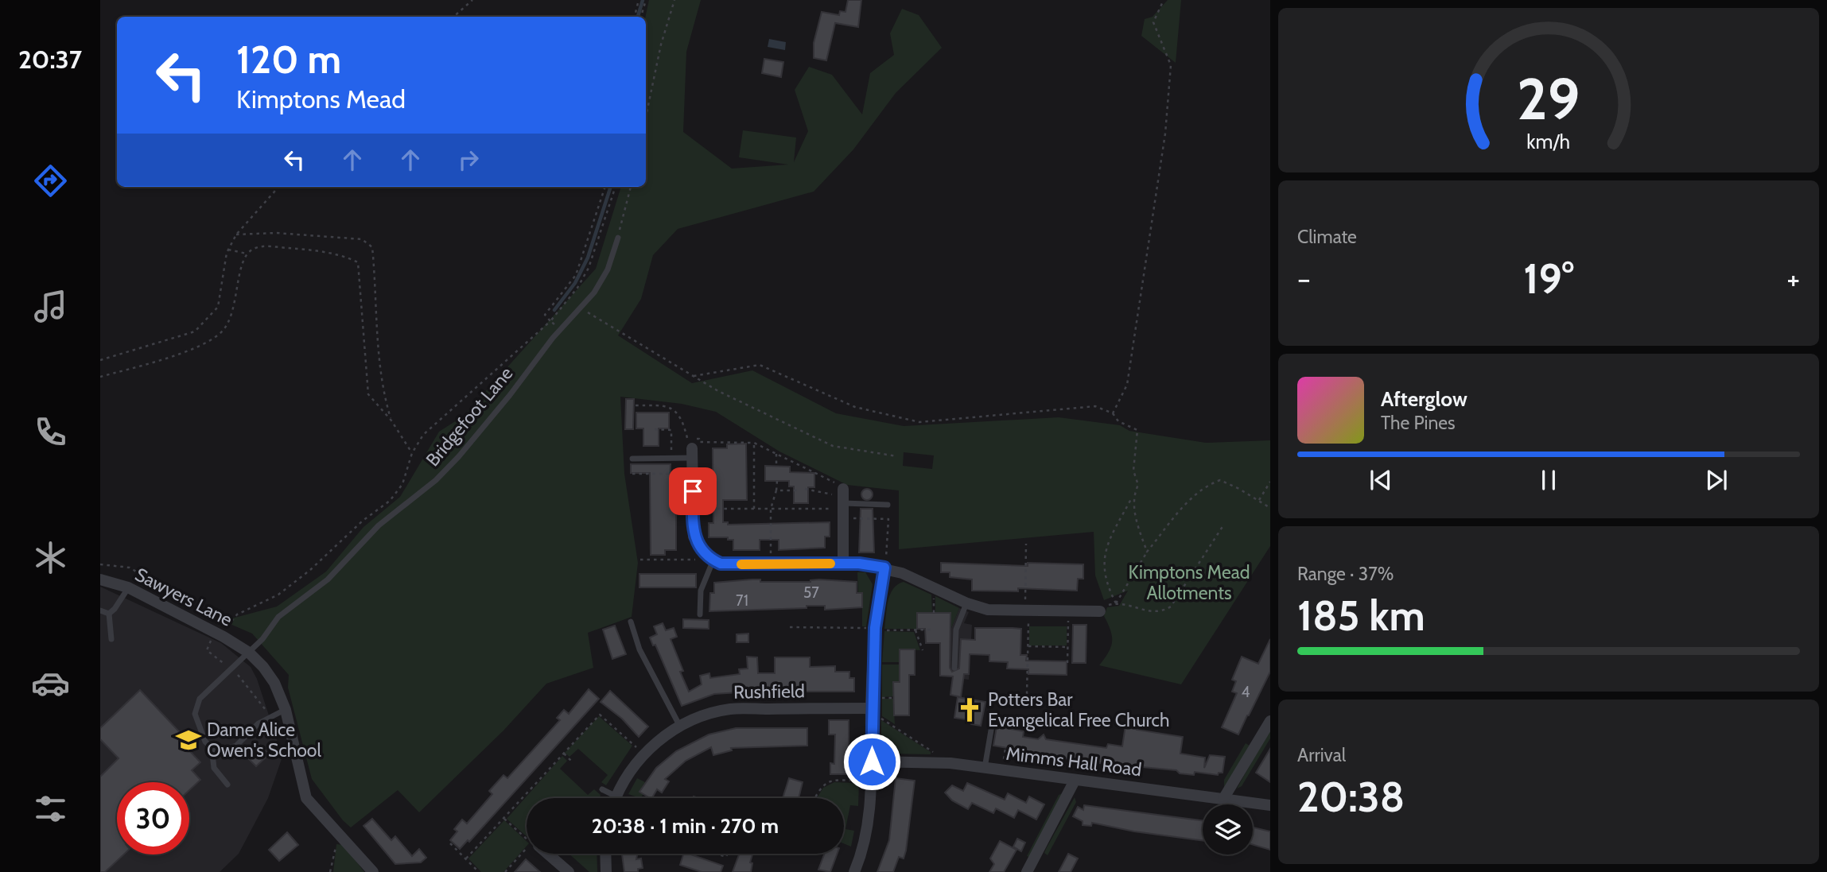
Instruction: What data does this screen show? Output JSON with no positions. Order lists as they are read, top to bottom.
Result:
{
  "streets": {
    "street": ["Sawyers Lane", "Rushfield", "Mimms Hall Road"],
    "lane": ["Bridgefoot Lane"]
  },
  "crossings": [
    ["Bridgefoot Lane", "Sawyers Lane"]
  ],
  "parks": ["Kimptons Mead Allotments"],
  "places": {
    "church": ["Potters Bar Evangelical Free Church"],
    "school or university": ["Dame Alice Owen's School"]
  },
  "house_numbers": ["57", "71", "4"],
  "page": {
    "tabs": "20:37",
    "turn": ["120 m", "Kimptons Mead"],
    "tile": [
      "Climate",
      ["Range · 37%", "185 km"],
      ["Arrival", "20:38"]
    ],
    "heat": ["−", "19°", "+"],
    "song": ["Afterglow", "The Pines"],
    "limit": "30",
    "trip": "20:38 · 1 min · 270 m",
    "gauge": ["29", "km/h"]
  }
}
